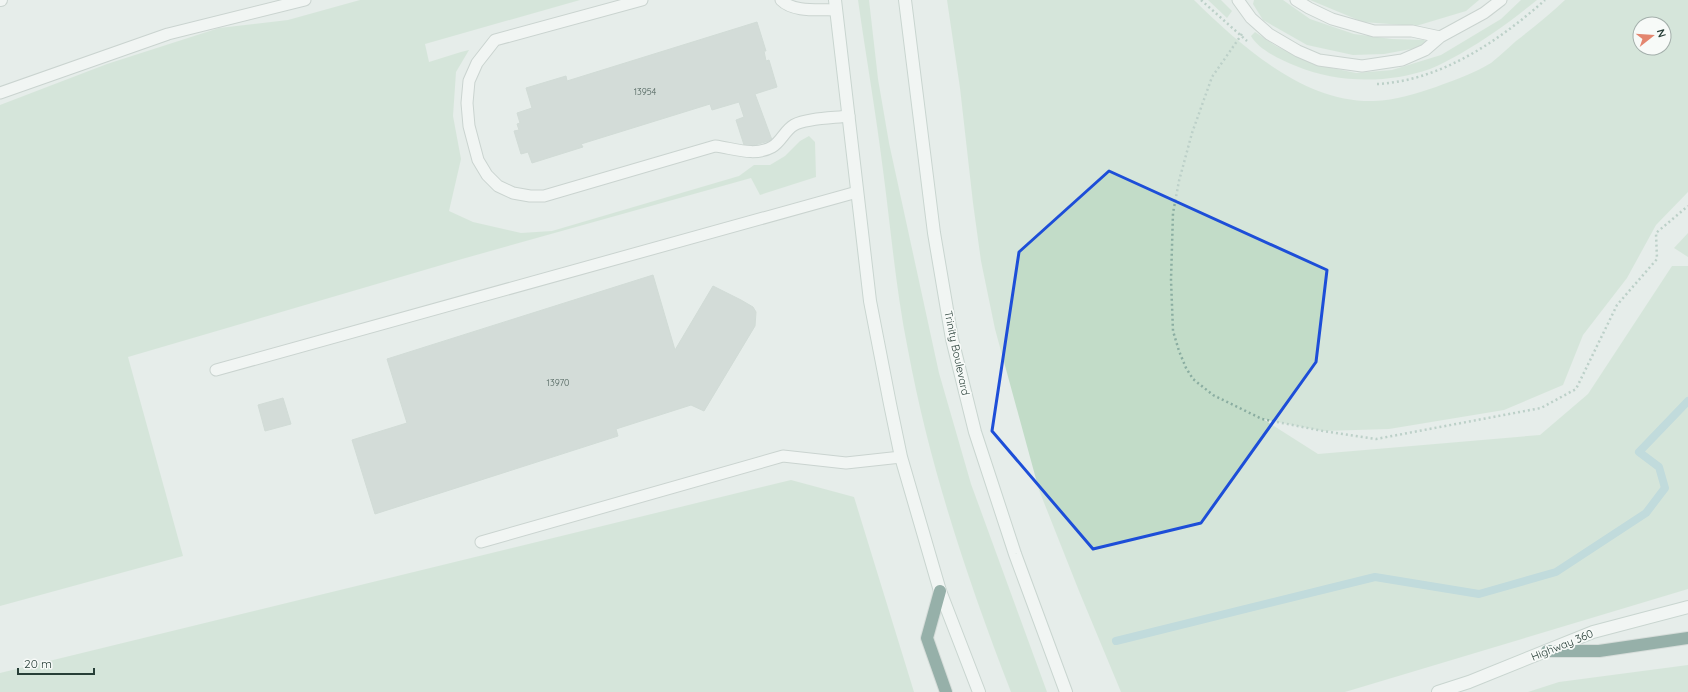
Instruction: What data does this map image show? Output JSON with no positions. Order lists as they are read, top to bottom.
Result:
{
  "streets": {
    "main road": ["Trinity Boulevard", "Highway 360"]
  },
  "house_numbers": ["13954", "13970"],
  "scale_bar": "20 m",
  "north": "right"
}
